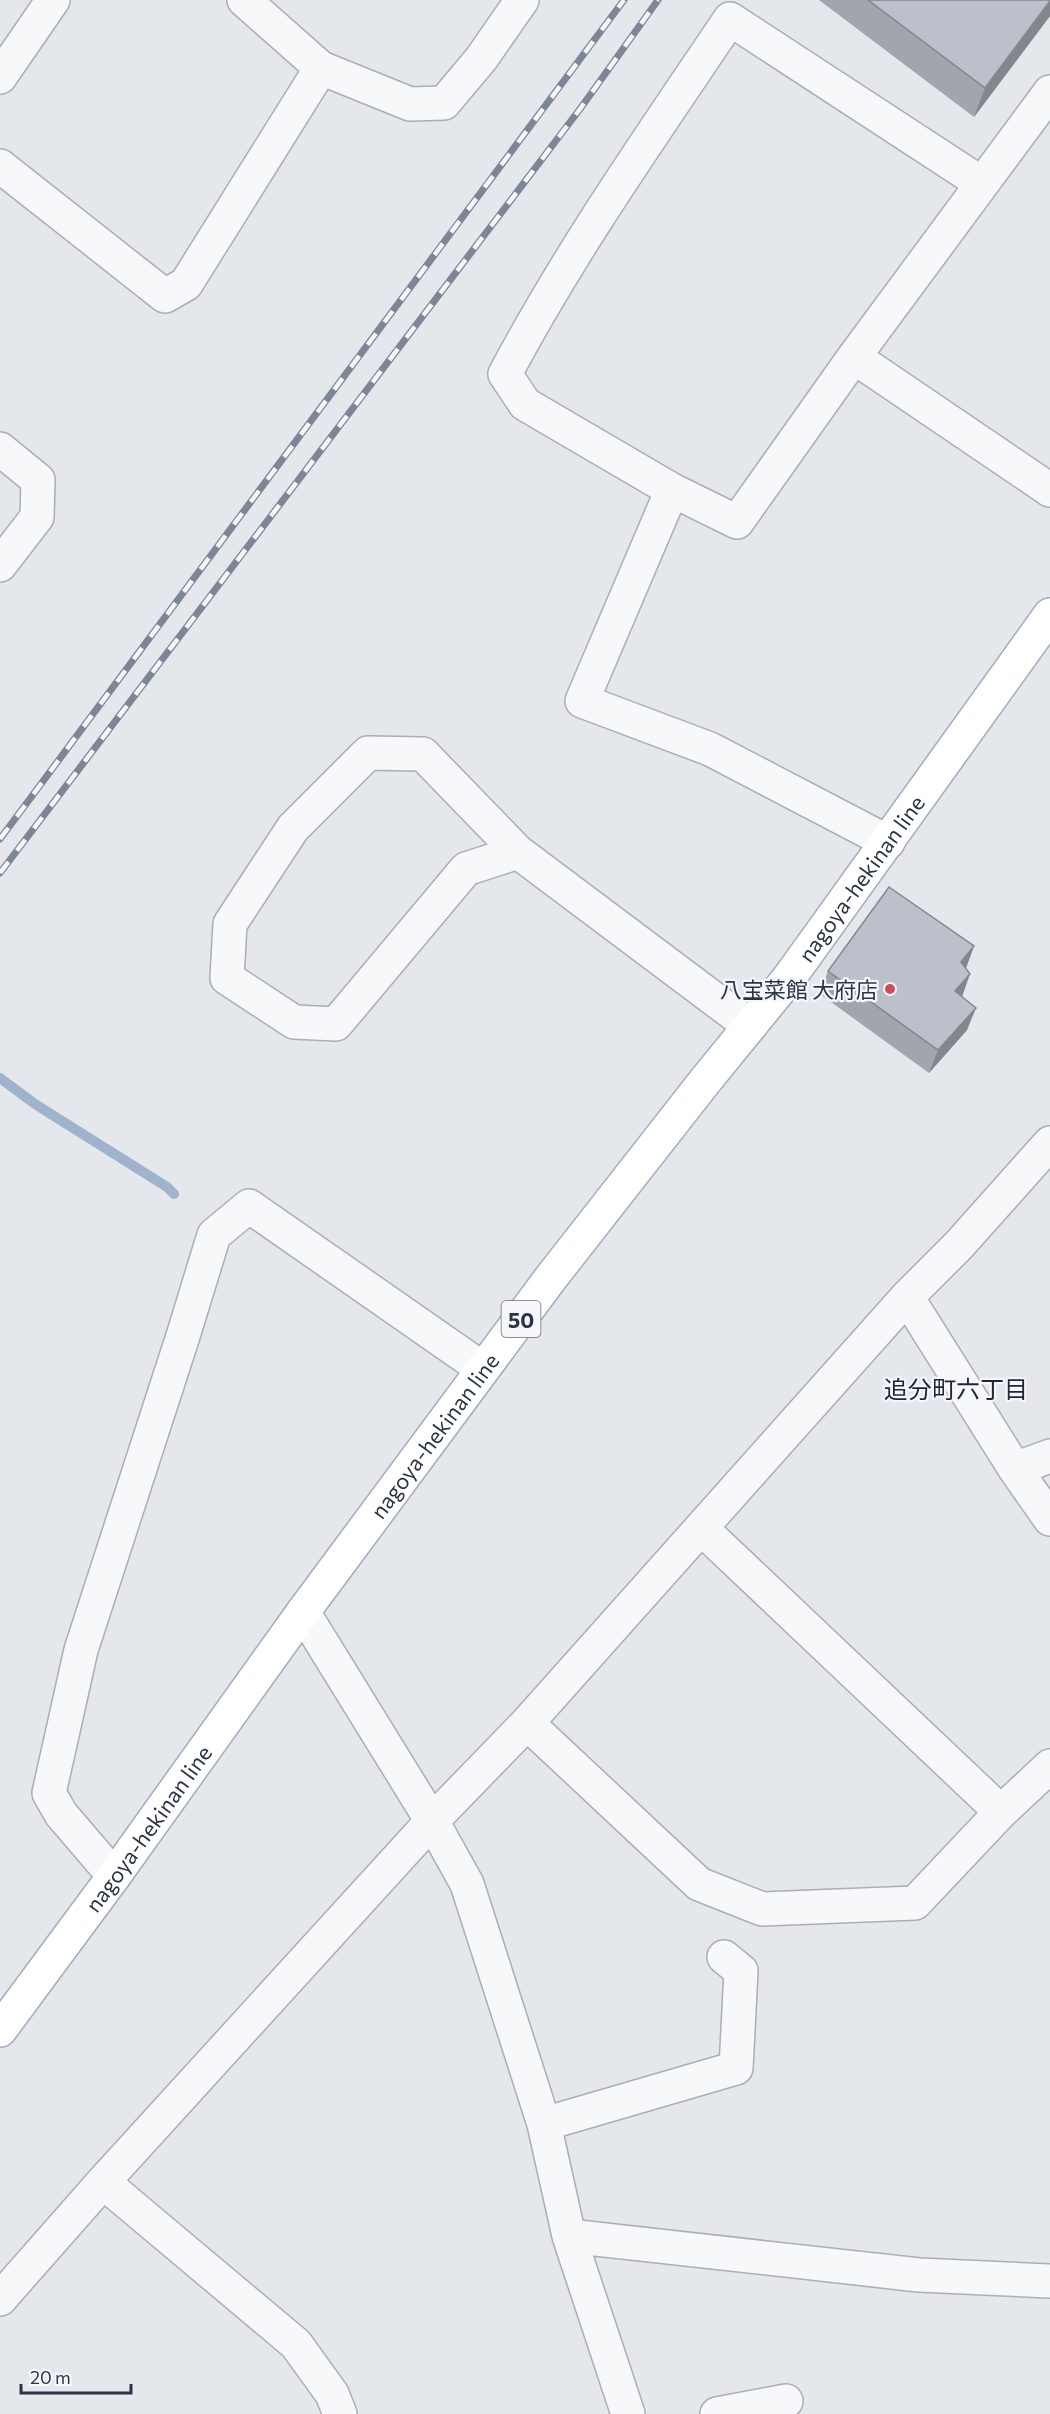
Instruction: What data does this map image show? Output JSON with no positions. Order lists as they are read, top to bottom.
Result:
{
  "streets": {
    "main road": ["nagoya-hekinan line", "50"]
  },
  "districts": ["追分町六丁目"],
  "places": ["八宝菜館 大府店"],
  "scale_bar": "20 m"
}
